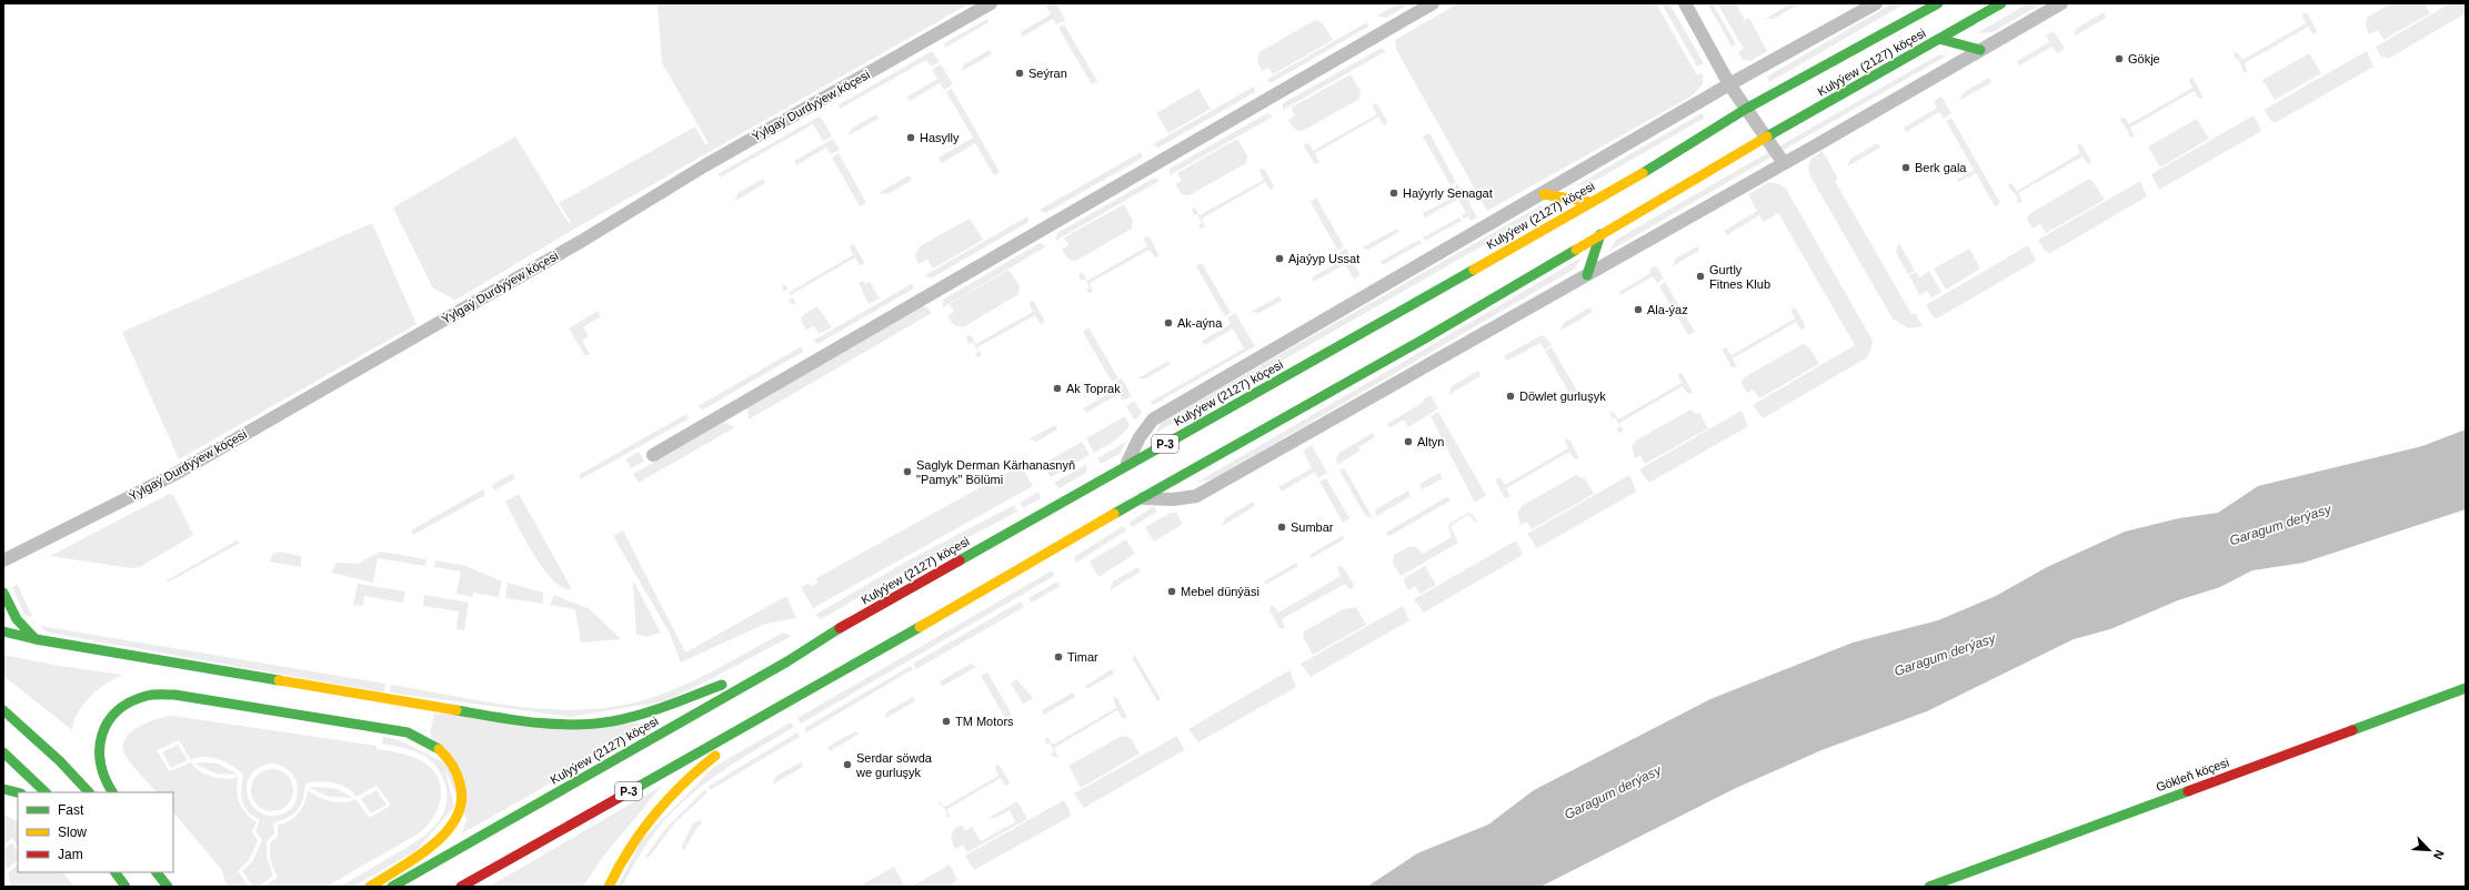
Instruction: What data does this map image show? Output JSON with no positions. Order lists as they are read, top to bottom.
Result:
{
  "streets": {
    "main road": ["Kulyýew (2127) köçesi", "P-3", "Gökleň köçesi"],
    "street": ["Ýylgaý Durdyýew köçesi"]
  },
  "water": ["Garagum derýasy"],
  "places": [
    "Gökje",
    "Seýran",
    "Hasylly",
    "Berk gala",
    "Haýyrly Senagat",
    "Ajaýyp Ussat",
    "Gurtly Fitnes Klub",
    "Ala-ýaz",
    "Ak-aýna",
    "Ak Toprak",
    "Döwlet gurluşyk",
    "Altyn",
    "Saglyk Derman Kärhanasnyň \"Pamyk\" Bölümi",
    "Sumbar",
    "Mebel dünýäsi",
    "Timar",
    "TM Motors",
    "Serdar söwda we gurluşyk"
  ],
  "legend": ["Fast", "Slow", "Jam"],
  "north": "bottom right"
}
